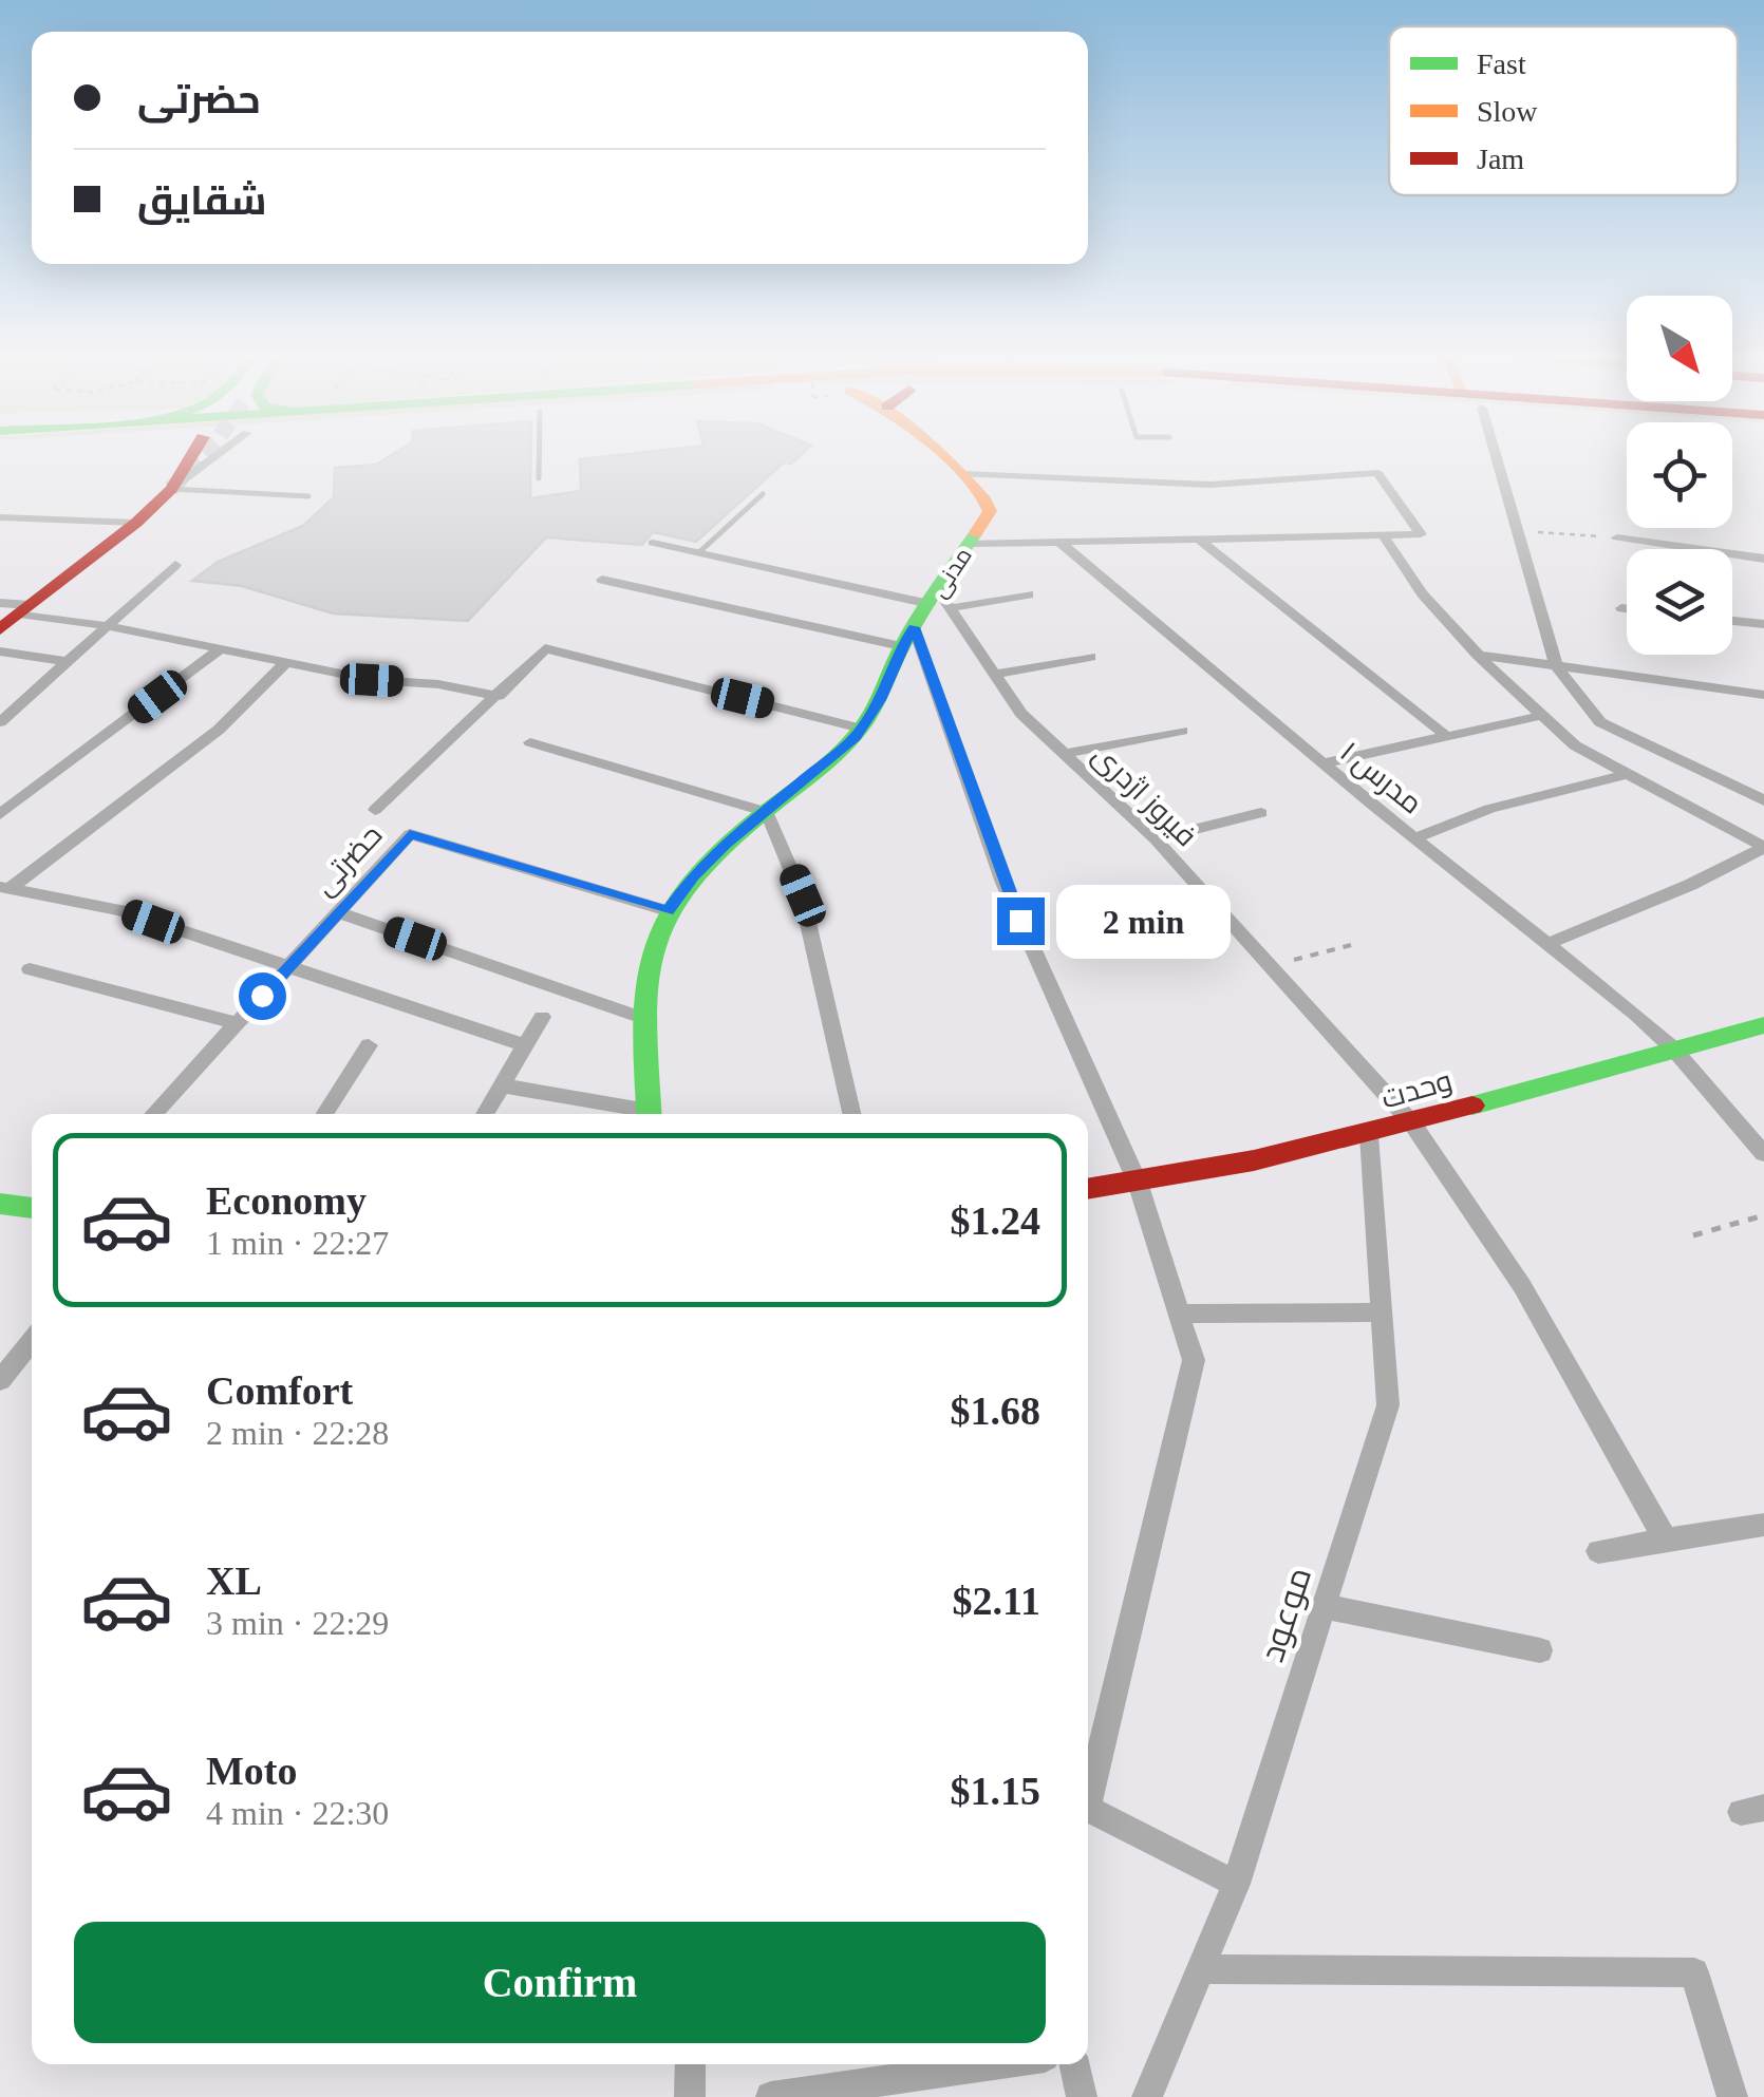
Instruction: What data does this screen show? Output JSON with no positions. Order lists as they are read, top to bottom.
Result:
{
  "streets": {
    "main road": ["مدنی", "وحدت"],
    "street": [
      "مدرس ۱",
      "فیروز اژدری",
      "حضرتی",
      "موعود"
    ]
  },
  "crossings": [
    ["مدنی", "فیروز اژدری"],
    ["مدنی", "حضرتی"],
    ["مدرس ۱", "وحدت"],
    ["فیروز اژدری", "وحدت"],
    ["وحدت", "موعود"]
  ],
  "legend": ["Fast", "Slow", "Jam"],
  "north": "bottom right",
  "page": {
    "banner": ["حضرتی", "شقایق"],
    "bubble": "2 min",
    "list": [
      {
        "name": "Economy",
        "note": "1 min · 22:27",
        "value": "$1.24"
      },
      {
        "name": "Comfort",
        "note": "2 min · 22:28",
        "value": "$1.68"
      },
      {
        "name": "XL",
        "note": "3 min · 22:29",
        "value": "$2.11"
      },
      {
        "name": "Moto",
        "note": "4 min · 22:30",
        "value": "$1.15"
      }
    ],
    "buttons": "Confirm"
  }
}
